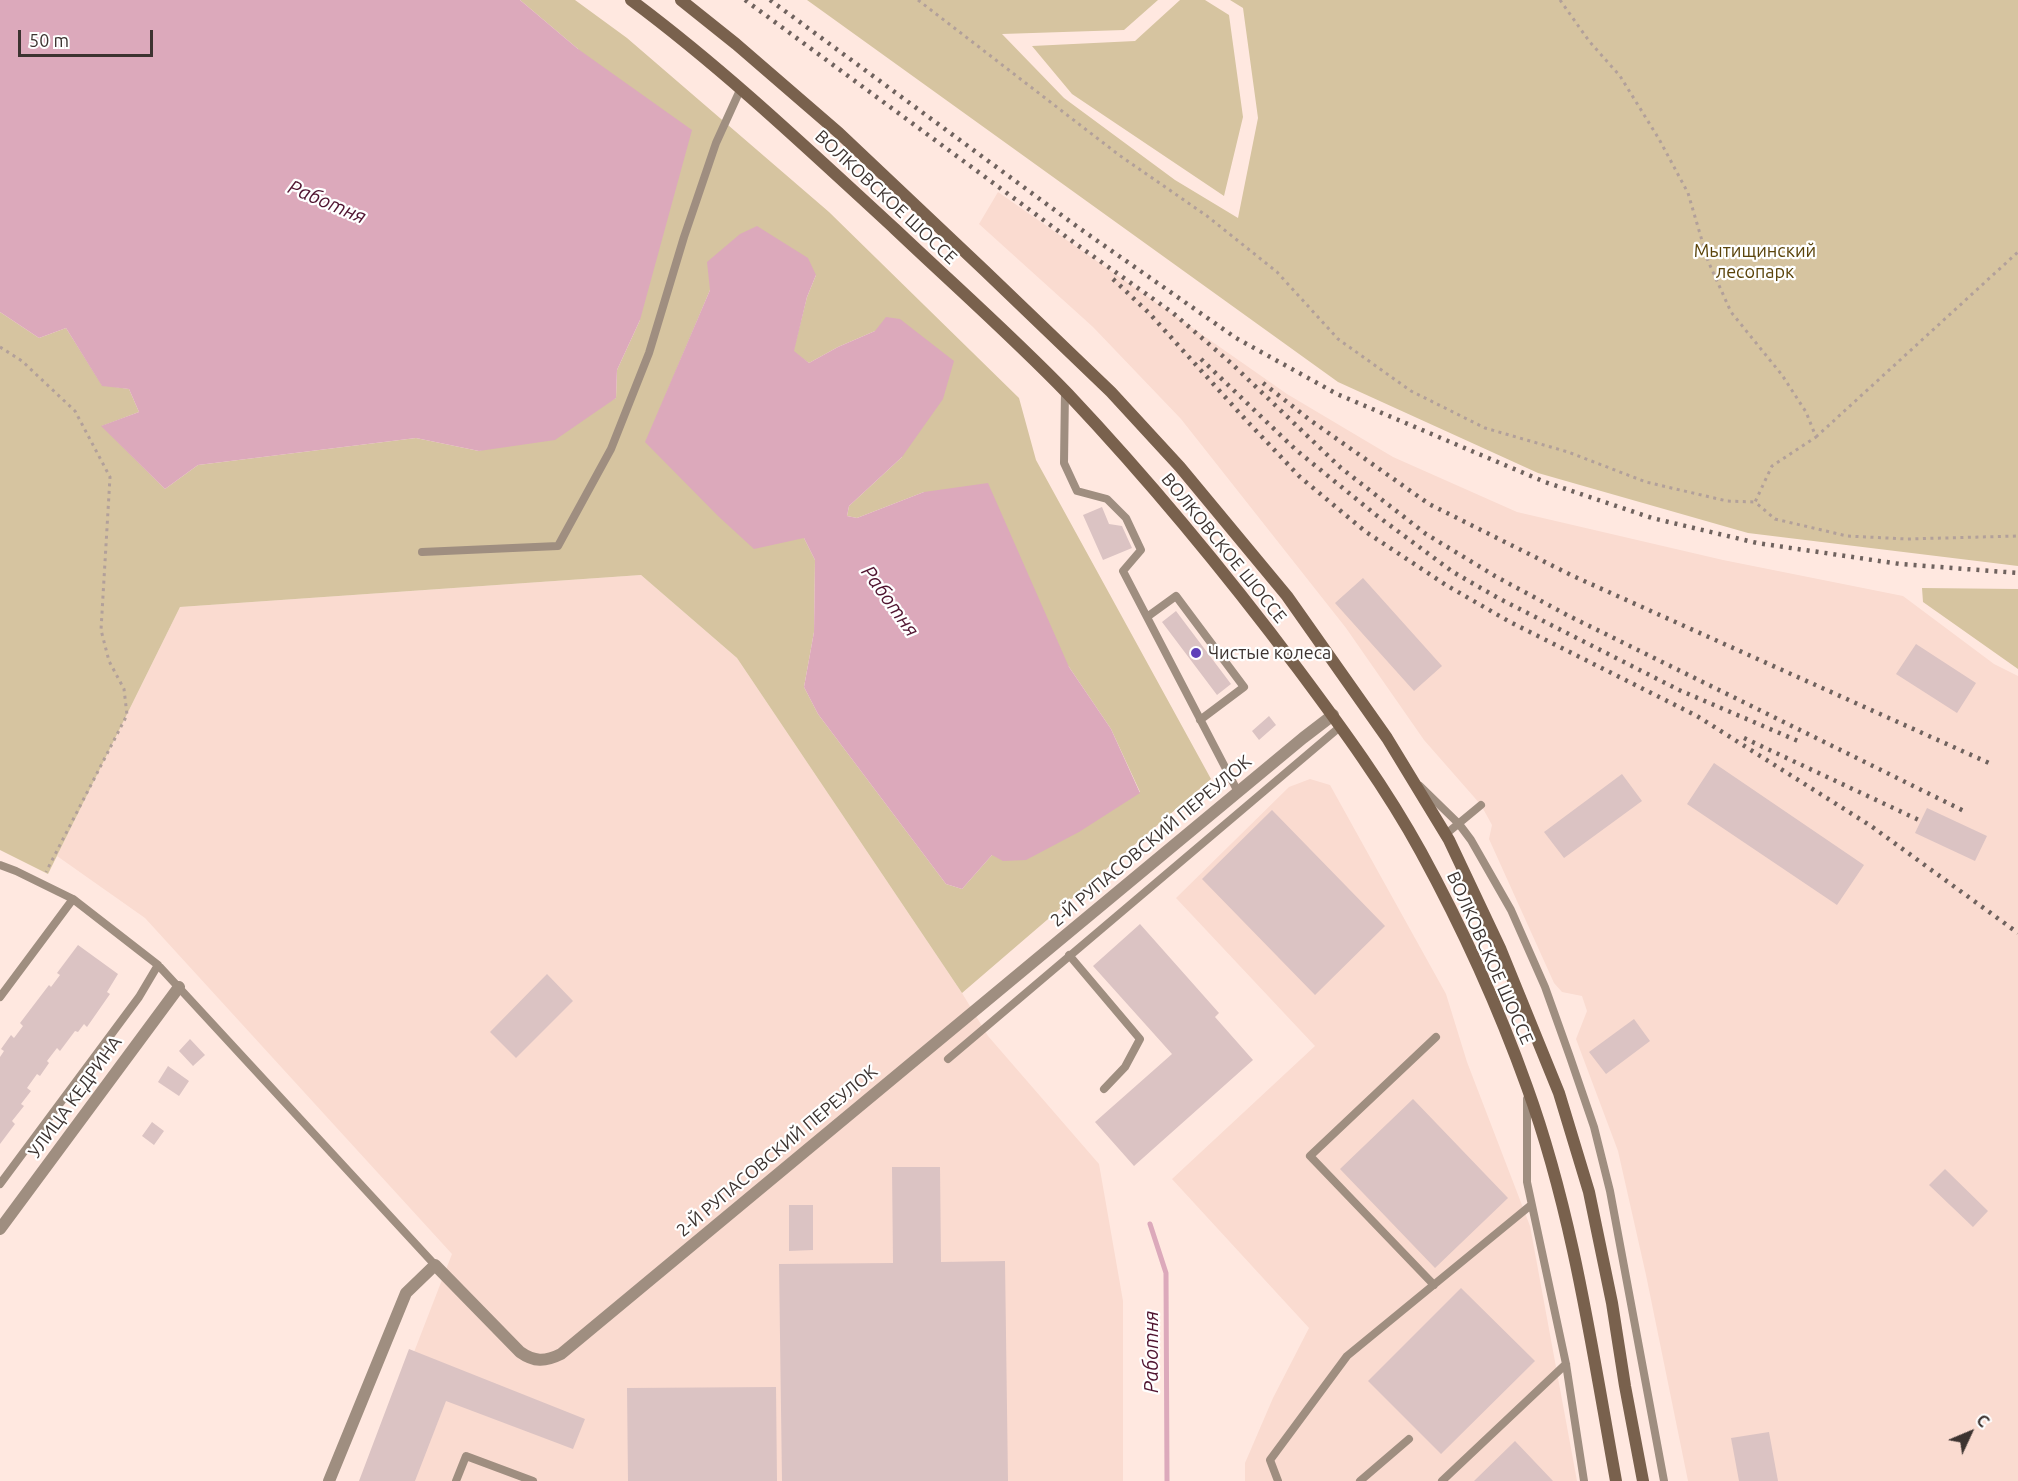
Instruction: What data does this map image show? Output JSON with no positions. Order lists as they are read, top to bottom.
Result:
{
  "streets": {
    "main road": ["ВОЛКОВСКОЕ ШОССЕ"],
    "street": ["2-Й РУПАСОВСКИЙ ПЕРЕУЛОК", "УЛИЦА КЕДРИНА"]
  },
  "crossings": [
    ["ВОЛКОВСКОЕ ШОССЕ", "2-Й РУПАСОВСКИЙ ПЕРЕУЛОК"]
  ],
  "water": ["Работня"],
  "parks": ["Мытищинский лесопарк"],
  "places": ["Чистые колеса"],
  "scale_bar": "50 m",
  "north": "top right"
}
